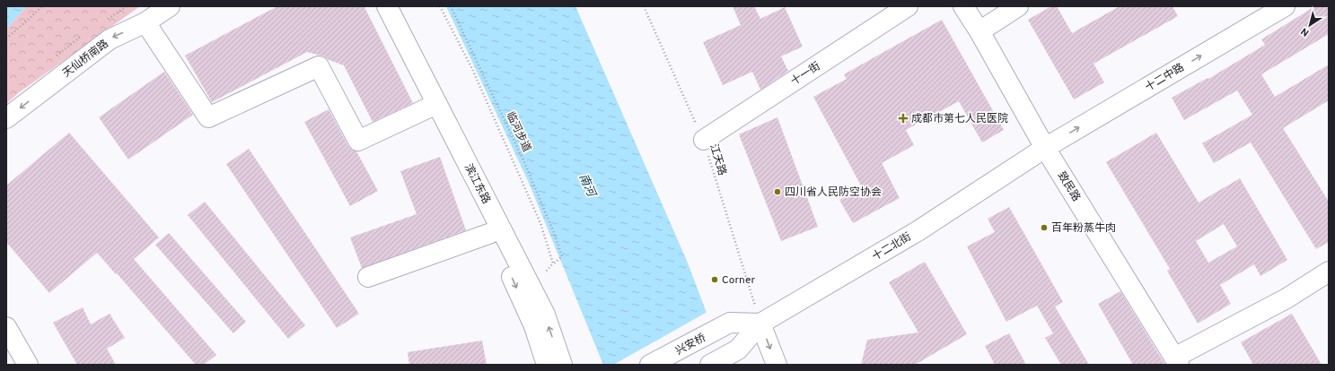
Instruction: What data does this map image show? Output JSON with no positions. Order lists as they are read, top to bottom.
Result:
{
  "streets": {
    "street": [
      "天仙桥南路",
      "十一街",
      "十二中路",
      "滨江东路",
      "致民路",
      "十二北街",
      "兴安桥"
    ],
    "path": ["临河步道", "江天路"]
  },
  "crossings": [
    ["十一街", "江天路"],
    ["十二中路", "致民路"],
    ["十二中路", "十二北街"],
    ["江天路", "十二北街"],
    ["江天路", "兴安桥"],
    ["致民路", "十二北街"],
    ["十二北街", "兴安桥"]
  ],
  "one_way": ["天仙桥南路", "十二中路"],
  "water": ["南河"],
  "places": {
    "health": ["成都市第七人民医院"],
    "other": ["四川省人民防空协会", "百年粉蒸牛肉", "Corner"]
  },
  "north": "bottom left"
}
